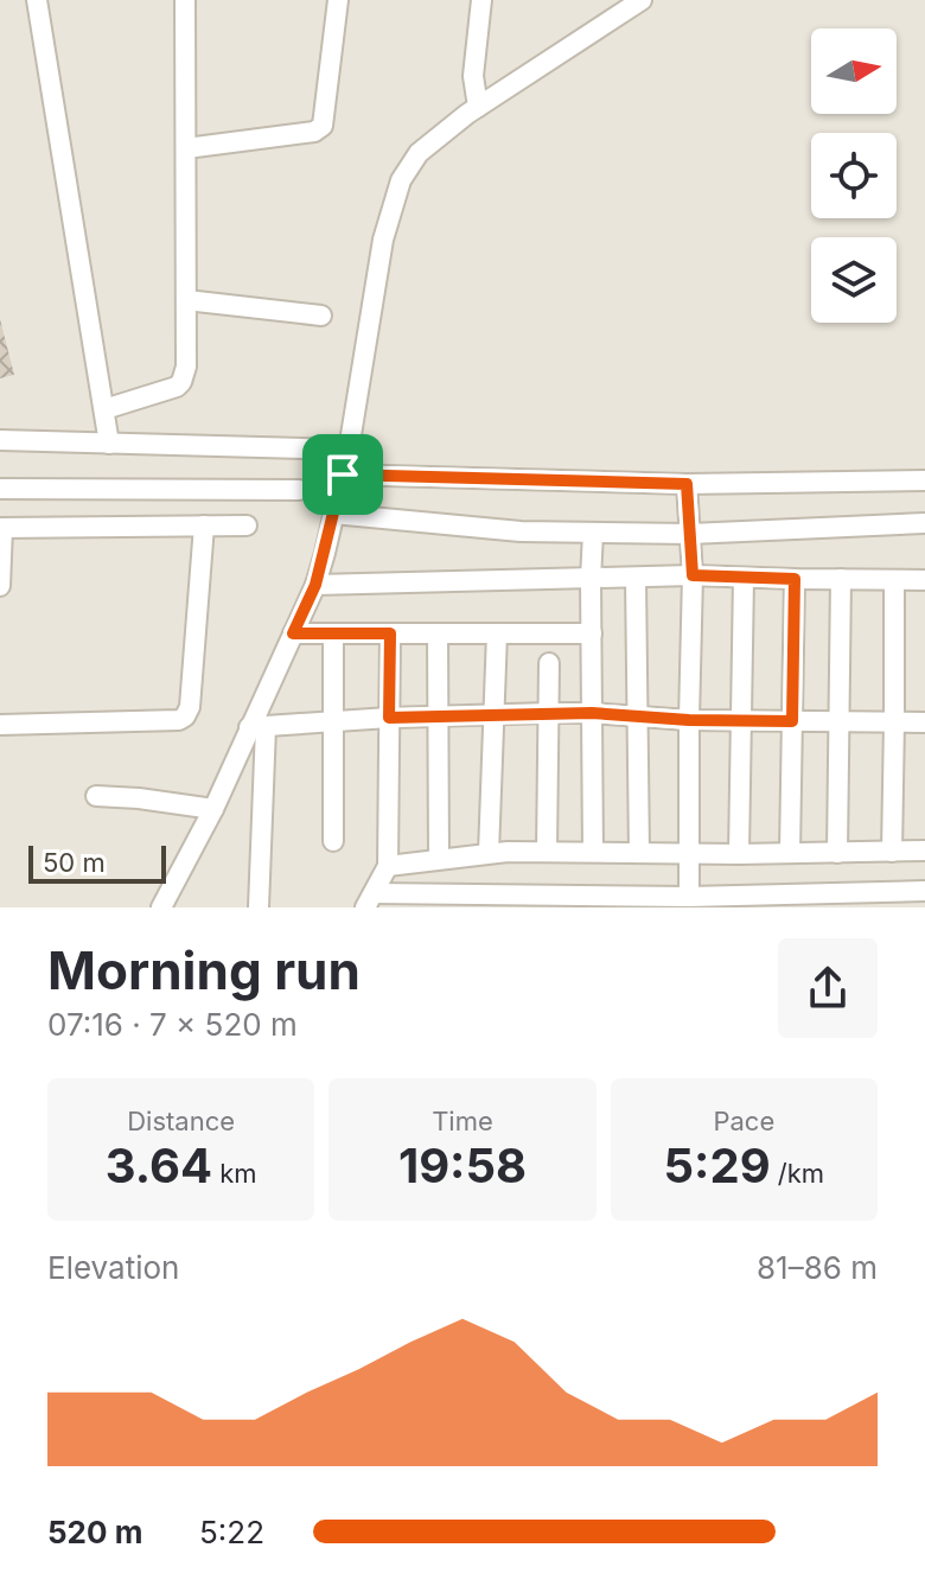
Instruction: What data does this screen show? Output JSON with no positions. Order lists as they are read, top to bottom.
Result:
{
  "scale_bar": "50 m",
  "north": "right",
  "page": {
    "scale": "50 m",
    "heading": ["Morning run", "07:16 · 7 × 520 m"],
    "stats": [
      ["Distance", "3.64 km"],
      ["Time", "19:58"],
      ["Pace", "5:29 /km"]
    ],
    "chart": ["Elevation", "81–86 m"],
    "list": [
      {
        "name": "520 m",
        "note": "5:22"
      }
    ]
  }
}
